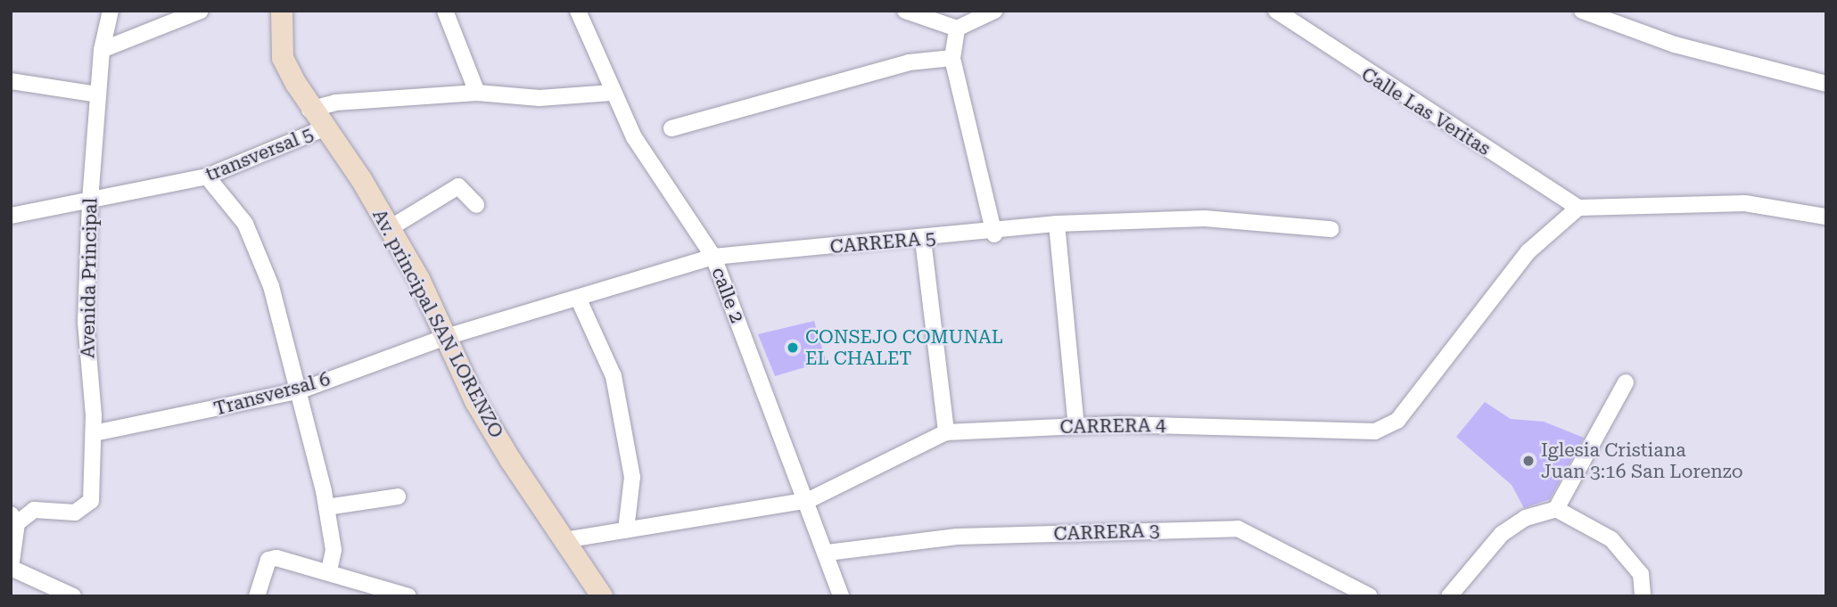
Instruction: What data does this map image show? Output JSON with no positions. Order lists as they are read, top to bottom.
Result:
{
  "streets": {
    "main road": ["Av. principal SAN LORENZO"],
    "street": [
      "Calle Las Veritas",
      "transversal 5",
      "CARRERA 5",
      "Avenida Principal",
      "calle 2",
      "Transversal 6",
      "CARRERA 4",
      "CARRERA 3"
    ]
  },
  "crossings": [
    ["Calle Las Veritas", "CARRERA 4"],
    ["transversal 5", "Avenida Principal"],
    ["transversal 5", "Av. principal SAN LORENZO"],
    ["CARRERA 5", "calle 2"],
    ["CARRERA 5", "Av. principal SAN LORENZO"],
    ["CARRERA 5", "Transversal 6"],
    ["Avenida Principal", "Transversal 6"],
    ["calle 2", "CARRERA 4"],
    ["calle 2", "CARRERA 3"],
    ["Av. principal SAN LORENZO", "Transversal 6"],
    ["Av. principal SAN LORENZO", "CARRERA 4"]
  ],
  "places": ["CONSEJO COMUNAL EL CHALET", "Iglesia Cristiana Juan 3:16 San Lorenzo"]
}
